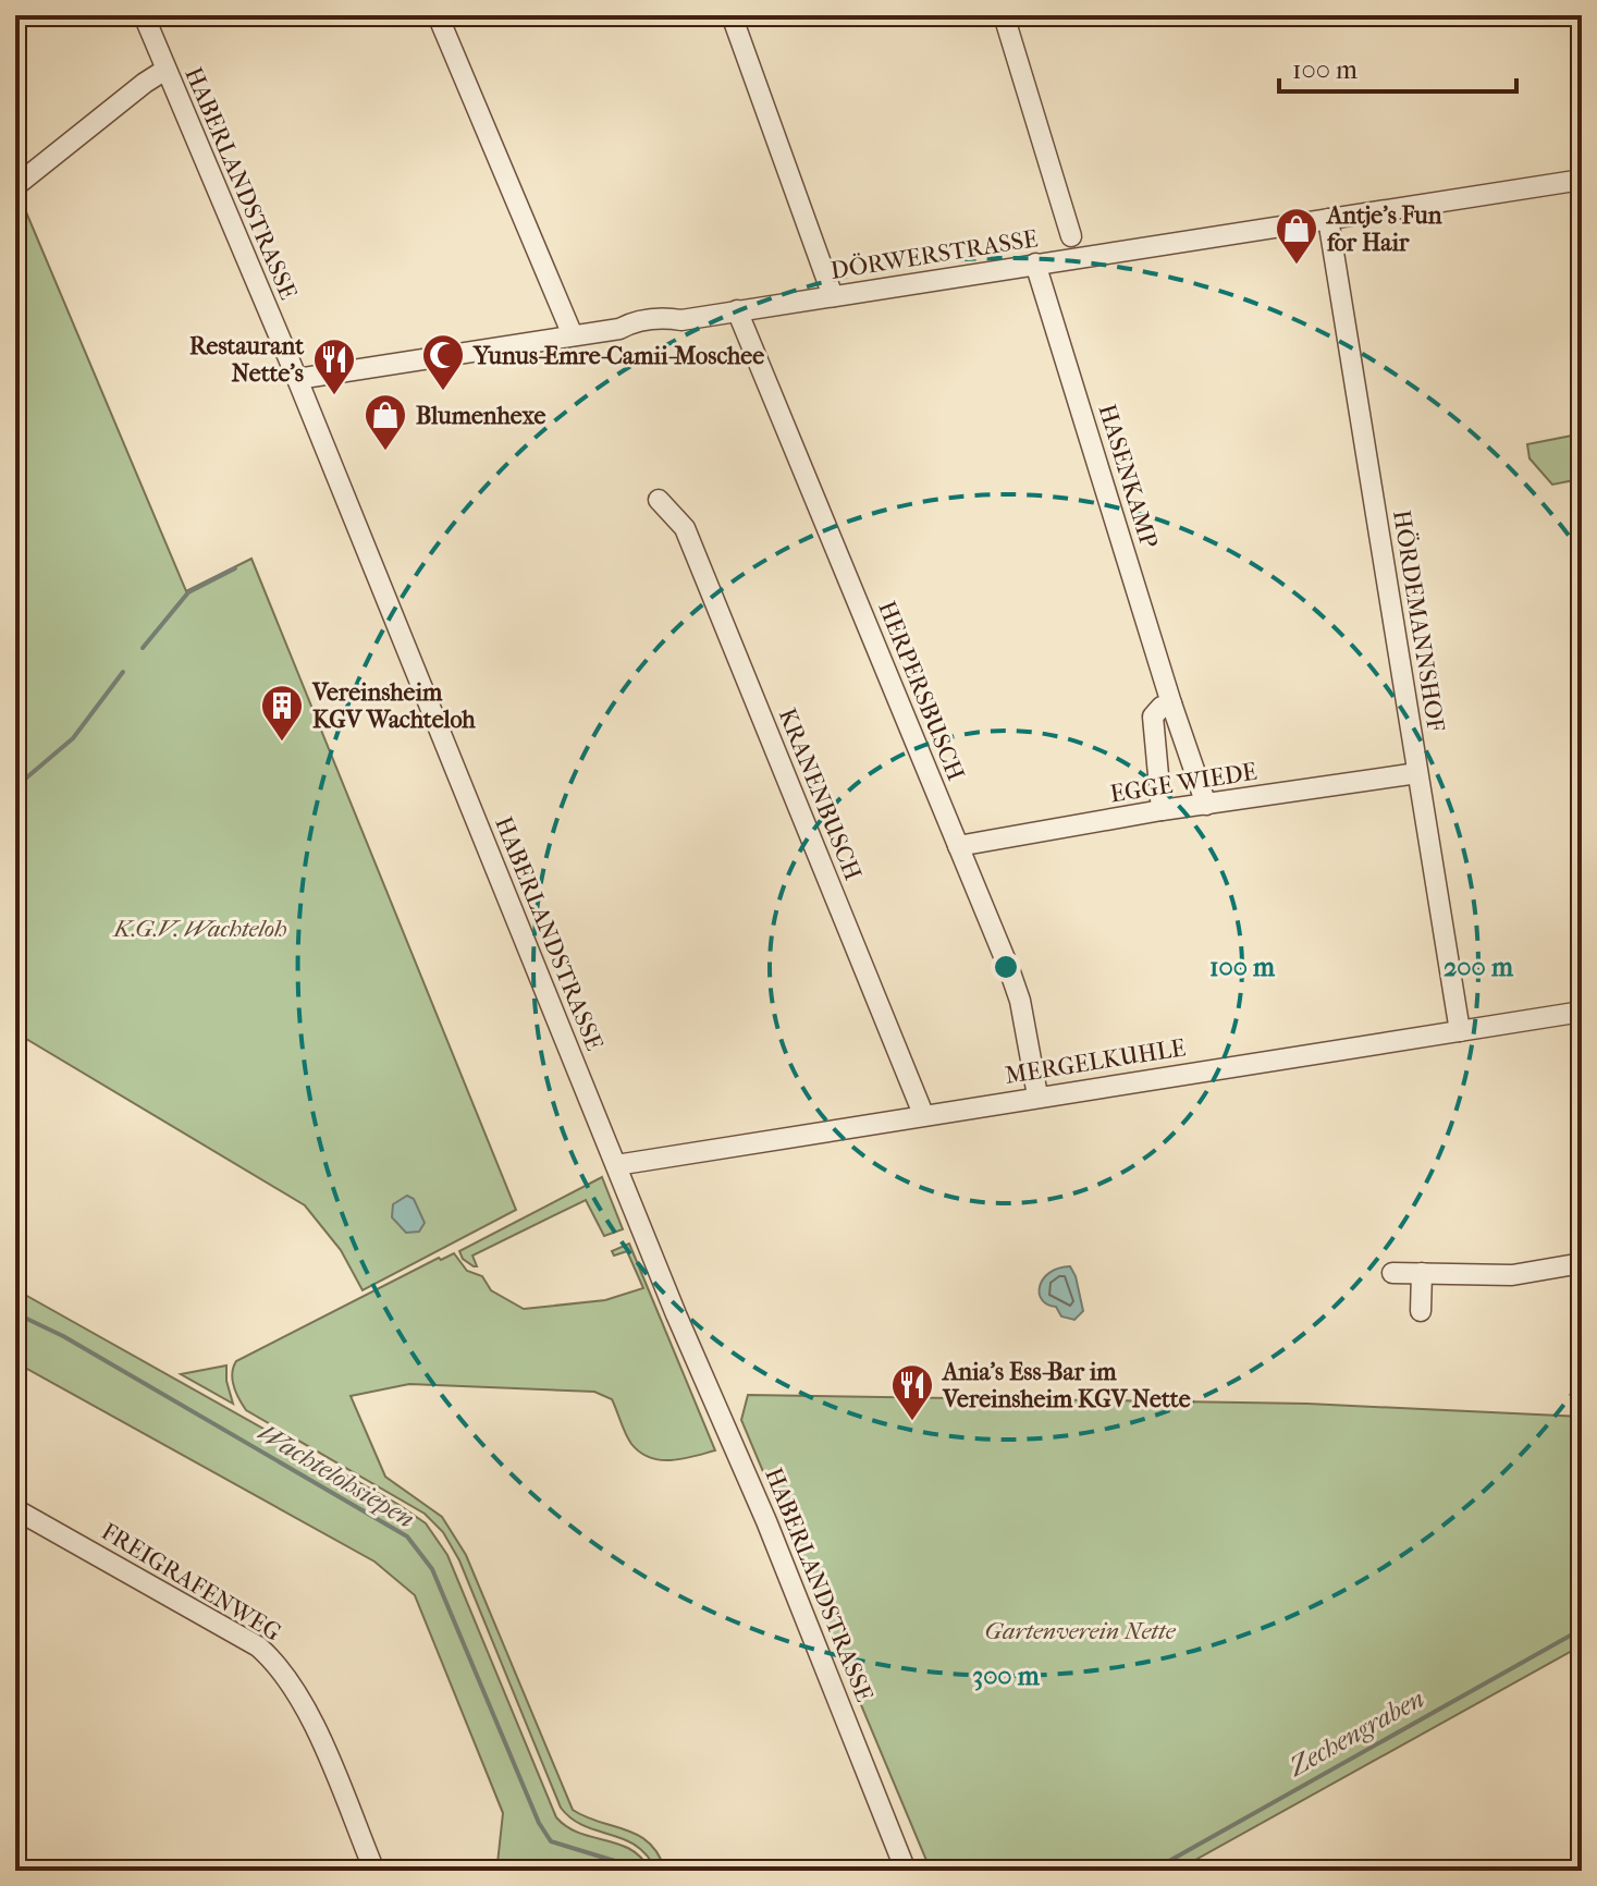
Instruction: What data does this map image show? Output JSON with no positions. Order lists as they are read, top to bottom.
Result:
{
  "streets": {
    "street": [
      "HABERLANDSTRASSE",
      "DÖRWERSTRASSE",
      "HASENKAMP",
      "HÖRDEMANNSHOF",
      "HERPERSBUSCH",
      "EGGE WIEDE",
      "KRANENBUSCH",
      "MERGELKUHLE",
      "FREIGRAFENWEG"
    ]
  },
  "crossings": [
    ["HABERLANDSTRASSE", "DÖRWERSTRASSE"],
    ["HABERLANDSTRASSE", "MERGELKUHLE"],
    ["DÖRWERSTRASSE", "HASENKAMP"],
    ["DÖRWERSTRASSE", "HÖRDEMANNSHOF"],
    ["DÖRWERSTRASSE", "HERPERSBUSCH"],
    ["HASENKAMP", "EGGE WIEDE"],
    ["HÖRDEMANNSHOF", "EGGE WIEDE"],
    ["HÖRDEMANNSHOF", "MERGELKUHLE"],
    ["HERPERSBUSCH", "EGGE WIEDE"],
    ["HERPERSBUSCH", "MERGELKUHLE"],
    ["KRANENBUSCH", "MERGELKUHLE"]
  ],
  "water": ["Wachtelohsiepen", "Zechengraben"],
  "parks": ["K.G.V. Wachteloh", "Gartenverein Nette"],
  "places": {
    "shop": ["Antje's Fun for Hair", "Blumenhexe"],
    "mosque": ["Yunus-Emre-Camii-Moschee"],
    "restaurant": ["Restaurant Nette's", "Ania's Ess-Bar im Vereinsheim KGV Nette"],
    "building": ["Vereinsheim KGV Wachteloh"]
  },
  "scale_bar": "100 m",
  "rings": ["100 m", "200 m", "300 m"]
}
